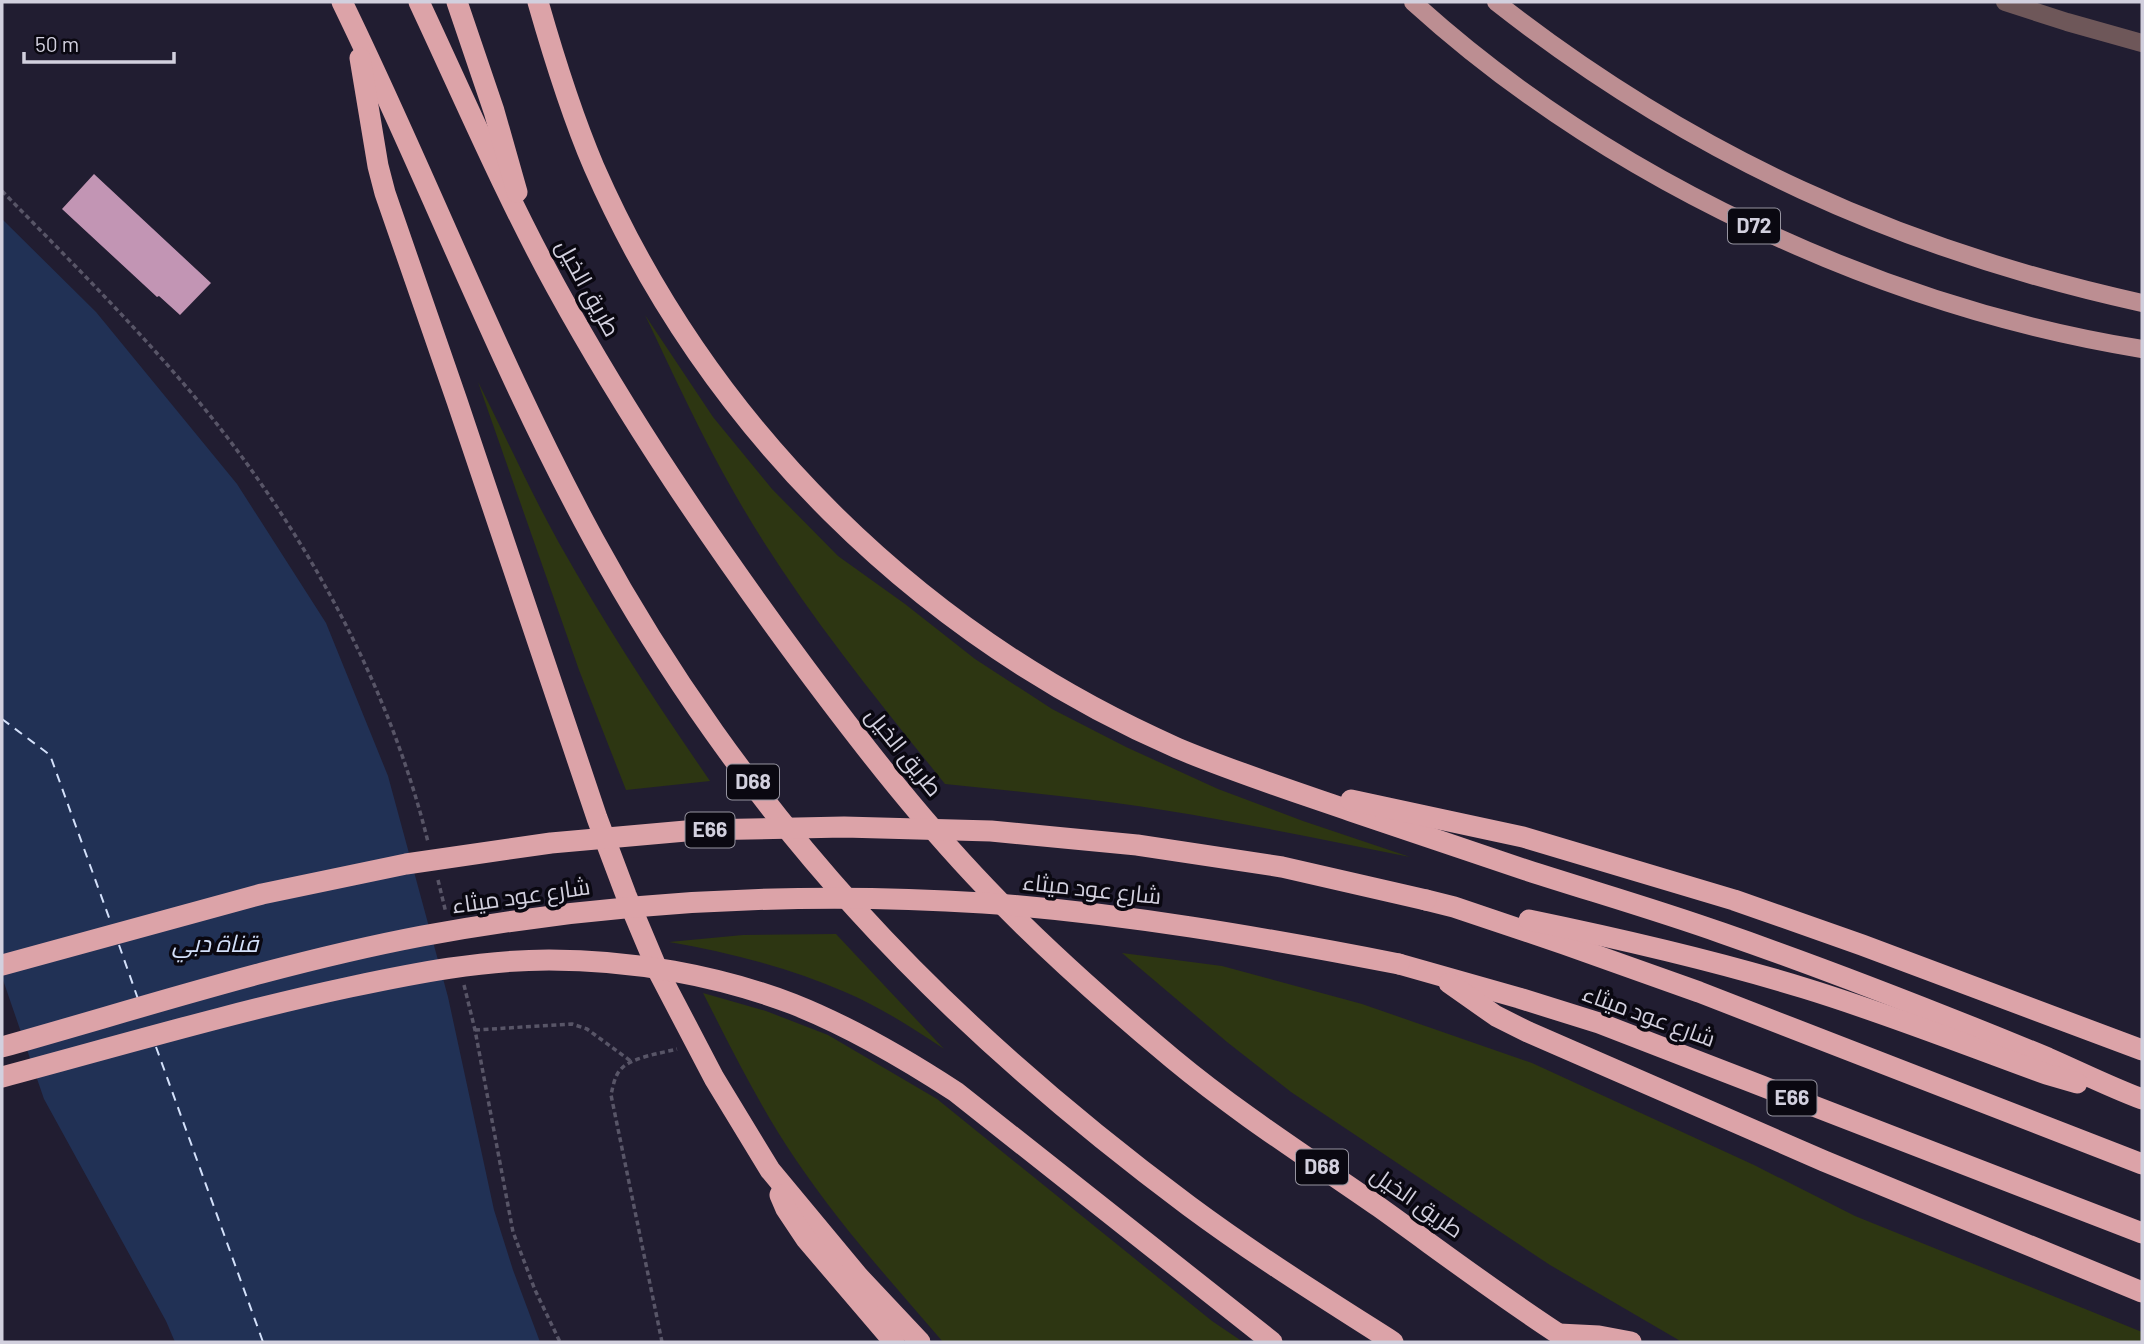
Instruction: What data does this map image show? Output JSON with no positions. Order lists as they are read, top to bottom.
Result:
{
  "streets": {
    "highway": [
      "طريق الخيل",
      "D68",
      "E66",
      "شارع عود ميثاء"
    ],
    "main road": ["D72"]
  },
  "water": ["قناة دبي"],
  "scale_bar": "50 m"
}
